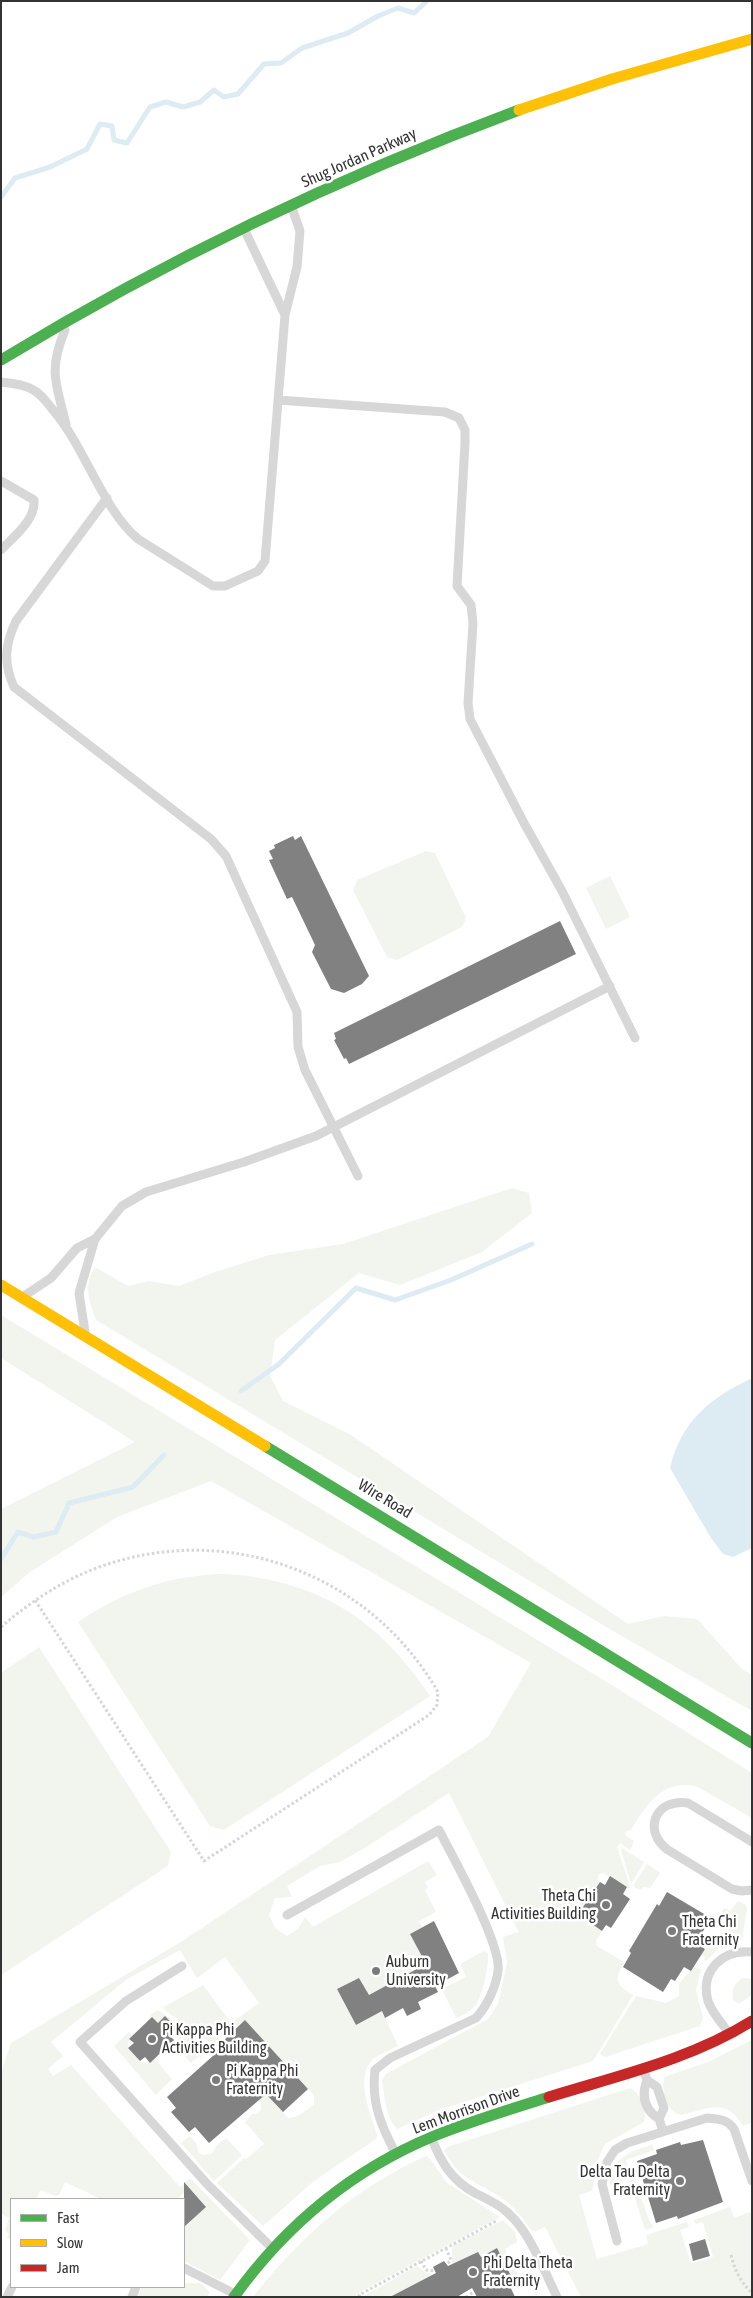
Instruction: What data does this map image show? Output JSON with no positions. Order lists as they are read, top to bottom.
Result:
{
  "streets": {
    "street": ["Shug Jordan Parkway", "Wire Road", "Lem Morrison Drive"]
  },
  "places": [
    "Theta Chi Activities Building",
    "Theta Chi Fraternity",
    "Auburn University",
    "Pi Kappa Phi Activities Building",
    "Pi Kappa Phi Fraternity",
    "Delta Tau Delta Fraternity",
    "Phi Delta Theta Fraternity"
  ],
  "legend": ["Fast", "Slow", "Jam"]
}
